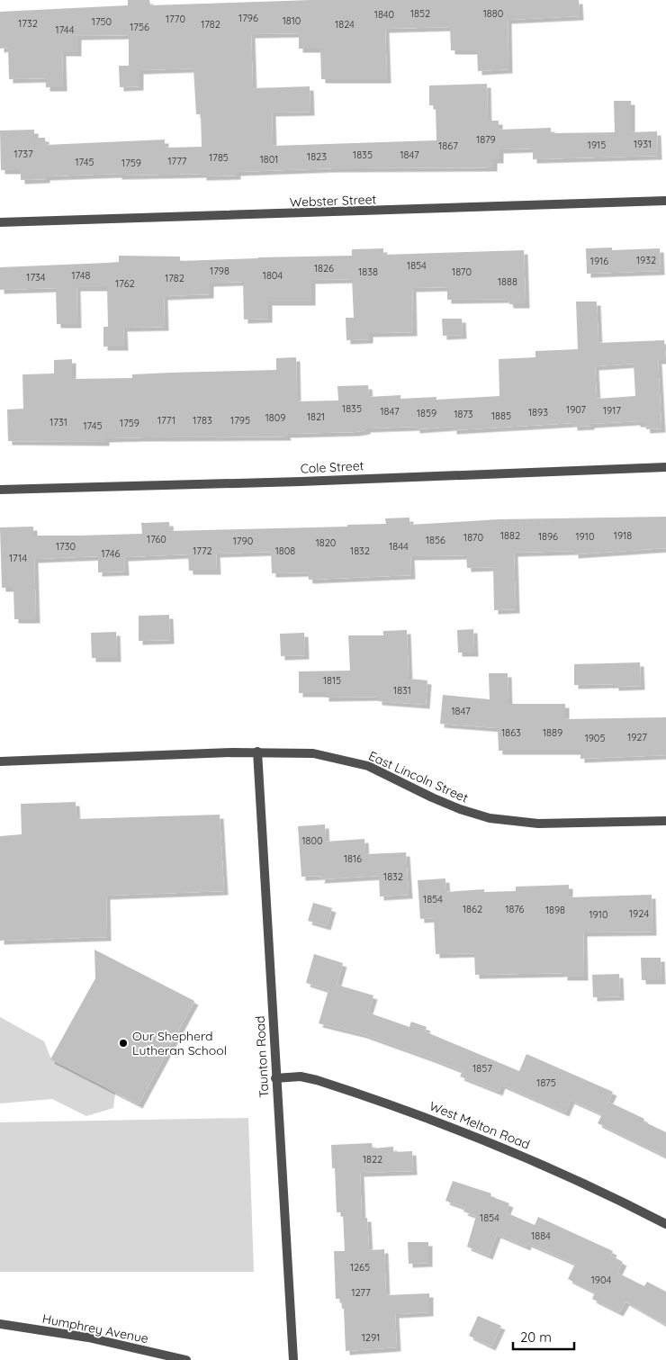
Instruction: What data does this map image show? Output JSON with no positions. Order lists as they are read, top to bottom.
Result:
{
  "streets": {
    "street": [
      "Webster Street",
      "Cole Street",
      "East Lincoln Street",
      "Taunton Road",
      "West Melton Road",
      "Humphrey Avenue"
    ]
  },
  "crossings": [
    ["East Lincoln Street", "Taunton Road"],
    ["Taunton Road", "West Melton Road"]
  ],
  "places": ["Our Shepherd Lutheran School"],
  "house_numbers": [
    "1852",
    "1880",
    "1840",
    "1796",
    "1770",
    "1810",
    "1750",
    "1732",
    "1782",
    "1824",
    "1756",
    "1744",
    "1879",
    "1931",
    "1915",
    "1867",
    "1737",
    "1835",
    "1847",
    "1823",
    "1785",
    "1801",
    "1777",
    "1745",
    "1759",
    "1932",
    "1916",
    "1854",
    "1826",
    "1798",
    "1838",
    "1870",
    "1748",
    "1804",
    "1734",
    "1782",
    "1888",
    "1762",
    "1835",
    "1907",
    "1917",
    "1847",
    "1893",
    "1859",
    "1873",
    "1885",
    "1821",
    "1809",
    "1771",
    "1783",
    "1795",
    "1731",
    "1759",
    "1745",
    "1882",
    "1918",
    "1896",
    "1910",
    "1870",
    "1760",
    "1856",
    "1790",
    "1820",
    "1730",
    "1844",
    "1772",
    "1808",
    "1832",
    "1746",
    "1714",
    "1815",
    "1831",
    "1847",
    "1863",
    "1889",
    "1927",
    "1905",
    "1800",
    "1816",
    "1832",
    "1854",
    "1862",
    "1876",
    "1898",
    "1924",
    "1910",
    "1857",
    "1875",
    "1822",
    "1854",
    "1884",
    "1265",
    "1904",
    "1277",
    "1291"
  ],
  "scale_bar": "20 m"
}
